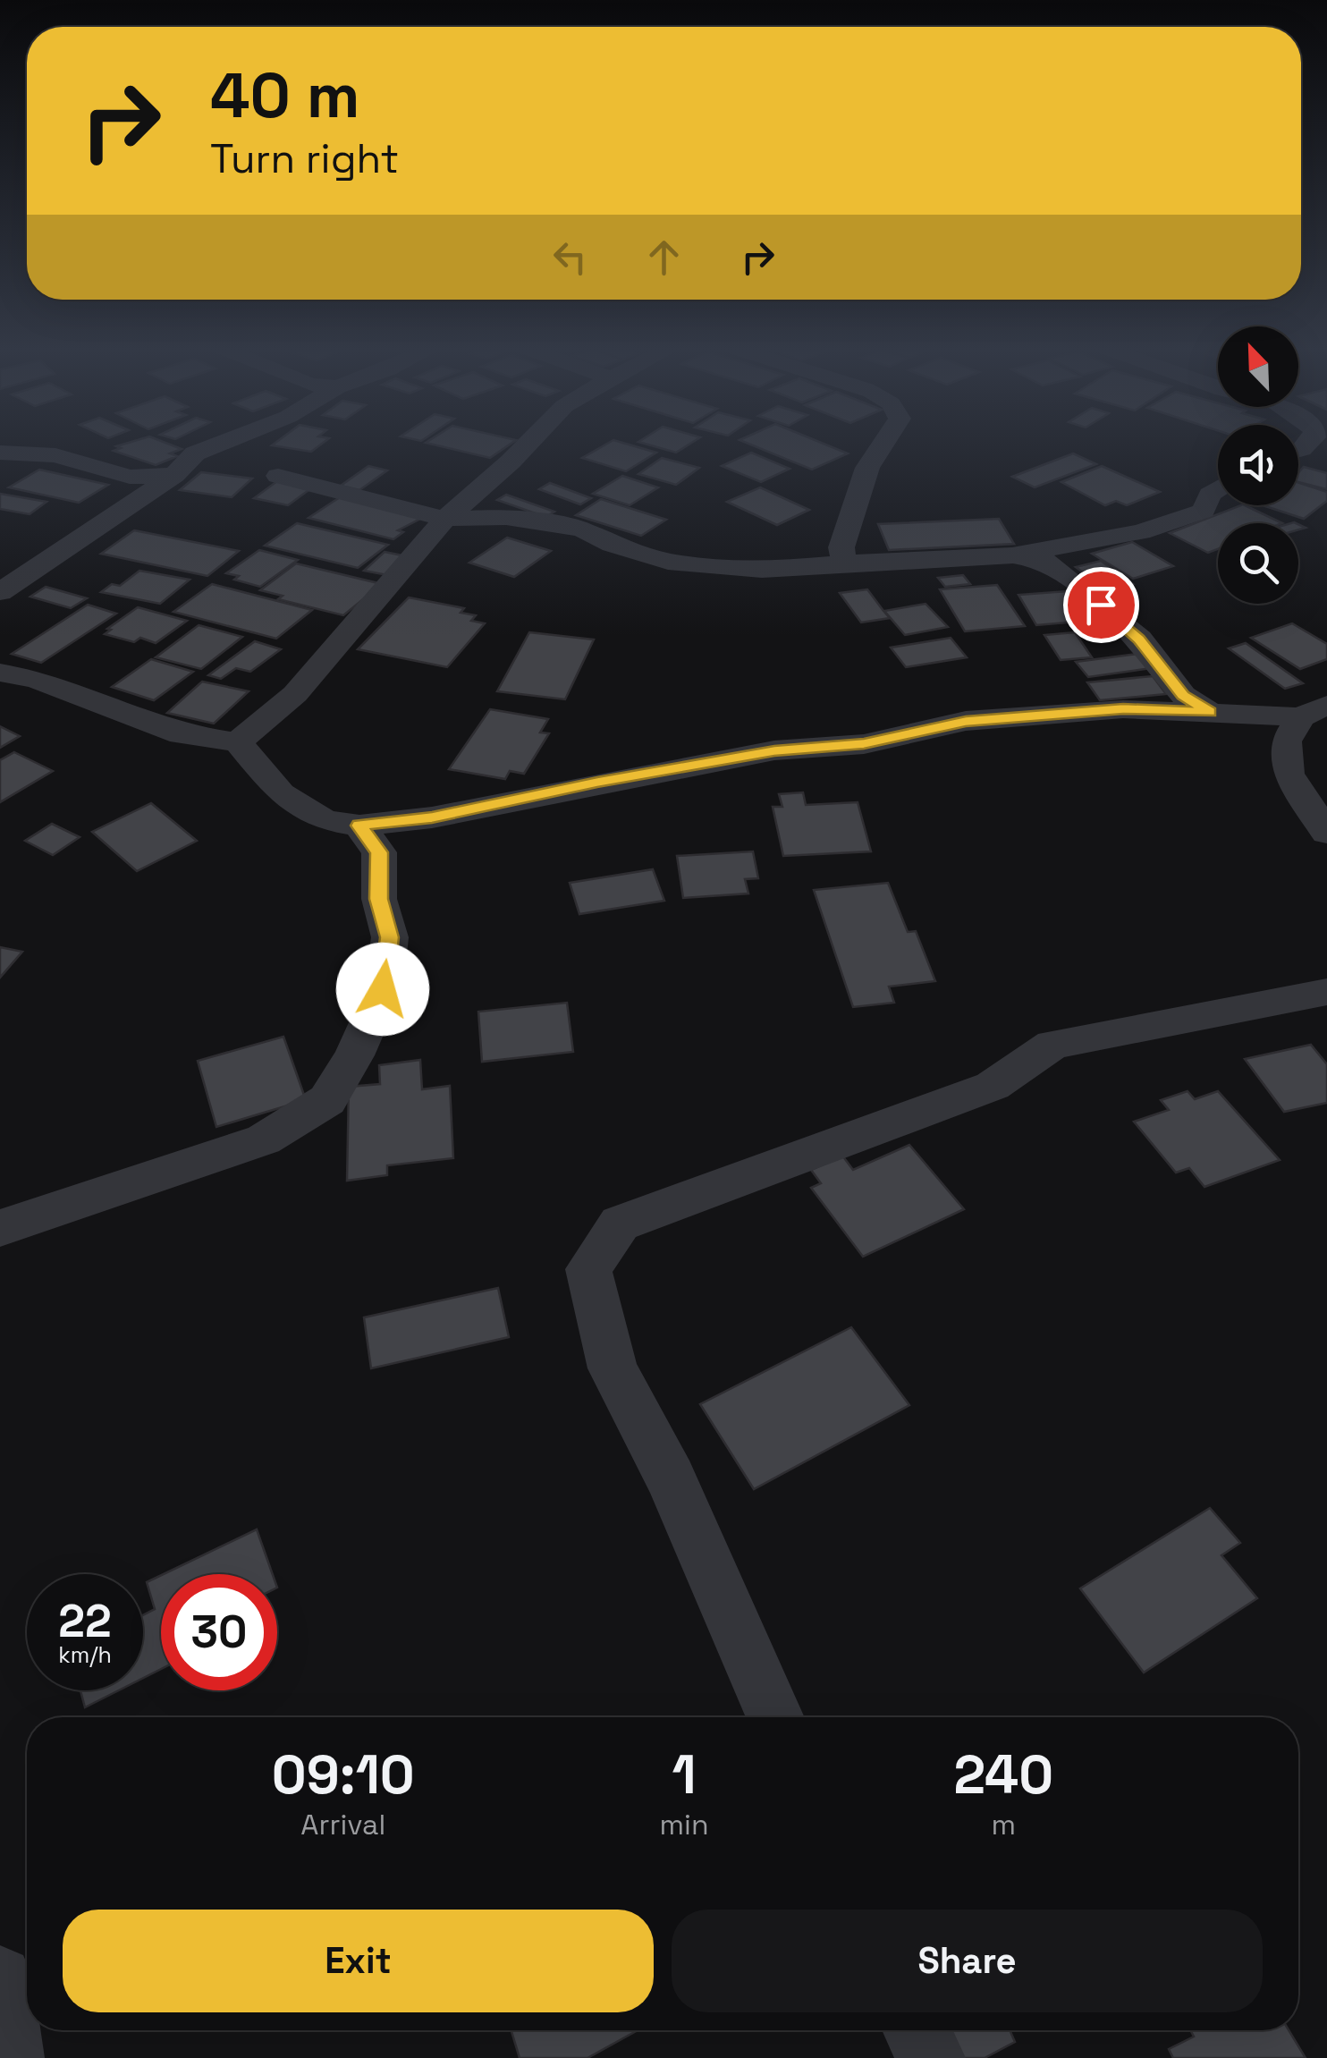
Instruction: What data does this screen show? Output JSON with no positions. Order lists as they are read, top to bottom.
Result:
{
  "north": "top left",
  "page": {
    "turn": ["40 m", "Turn right"],
    "speed": "22 km/h",
    "limit": "30",
    "eta": [
      "09:10",
      "Arrival",
      "1",
      "min",
      "240",
      "m"
    ],
    "buttons": ["Exit", "Share"]
  }
}
